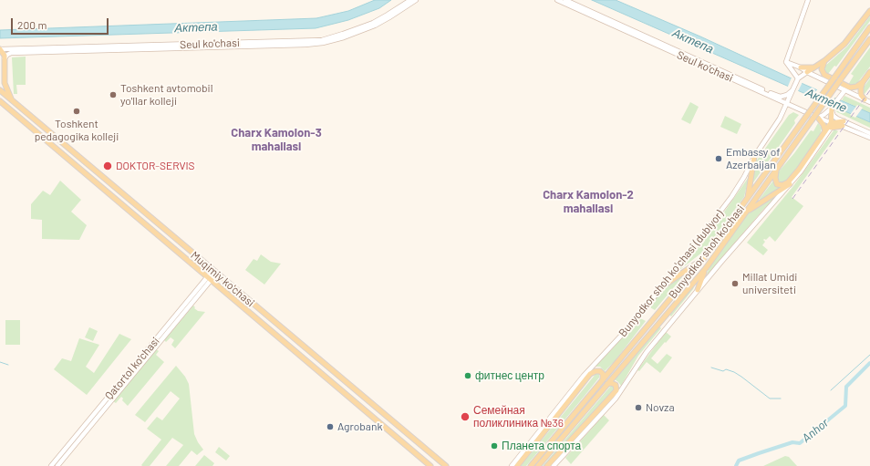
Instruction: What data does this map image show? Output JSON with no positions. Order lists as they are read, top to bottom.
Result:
{
  "streets": {
    "main road": [
      "Seul ko'chasi",
      "Bunyodkor shoh ko'chasi",
      "Bunyodkor shoh koʻchasi (dublyor)",
      "Muqimiy ko'chasi",
      "Qatortol ko'chasi"
    ]
  },
  "crossings": [
    ["Seul ko'chasi", "Bunyodkor shoh koʻchasi (dublyor)"],
    ["Muqimiy ko'chasi", "Qatortol ko'chasi"]
  ],
  "districts": ["Charx Kamolon-3 mahallasi", "Charx Kamolon-2 mahallasi"],
  "water": ["Актепа", "Актепе", "Anhor"],
  "places": [
    "Toshkent avtomobil yo'llar kolleji",
    "Toshkent pedagogika kolleji",
    "Embassy of Azerbaijan",
    "DOKTOR-SERVIS",
    "Millat Umidi universiteti",
    "фитнес центр",
    "Novza",
    "Семейная поликлиника №36",
    "Agrobank",
    "Планета спорта"
  ],
  "scale_bar": "200 m"
}
